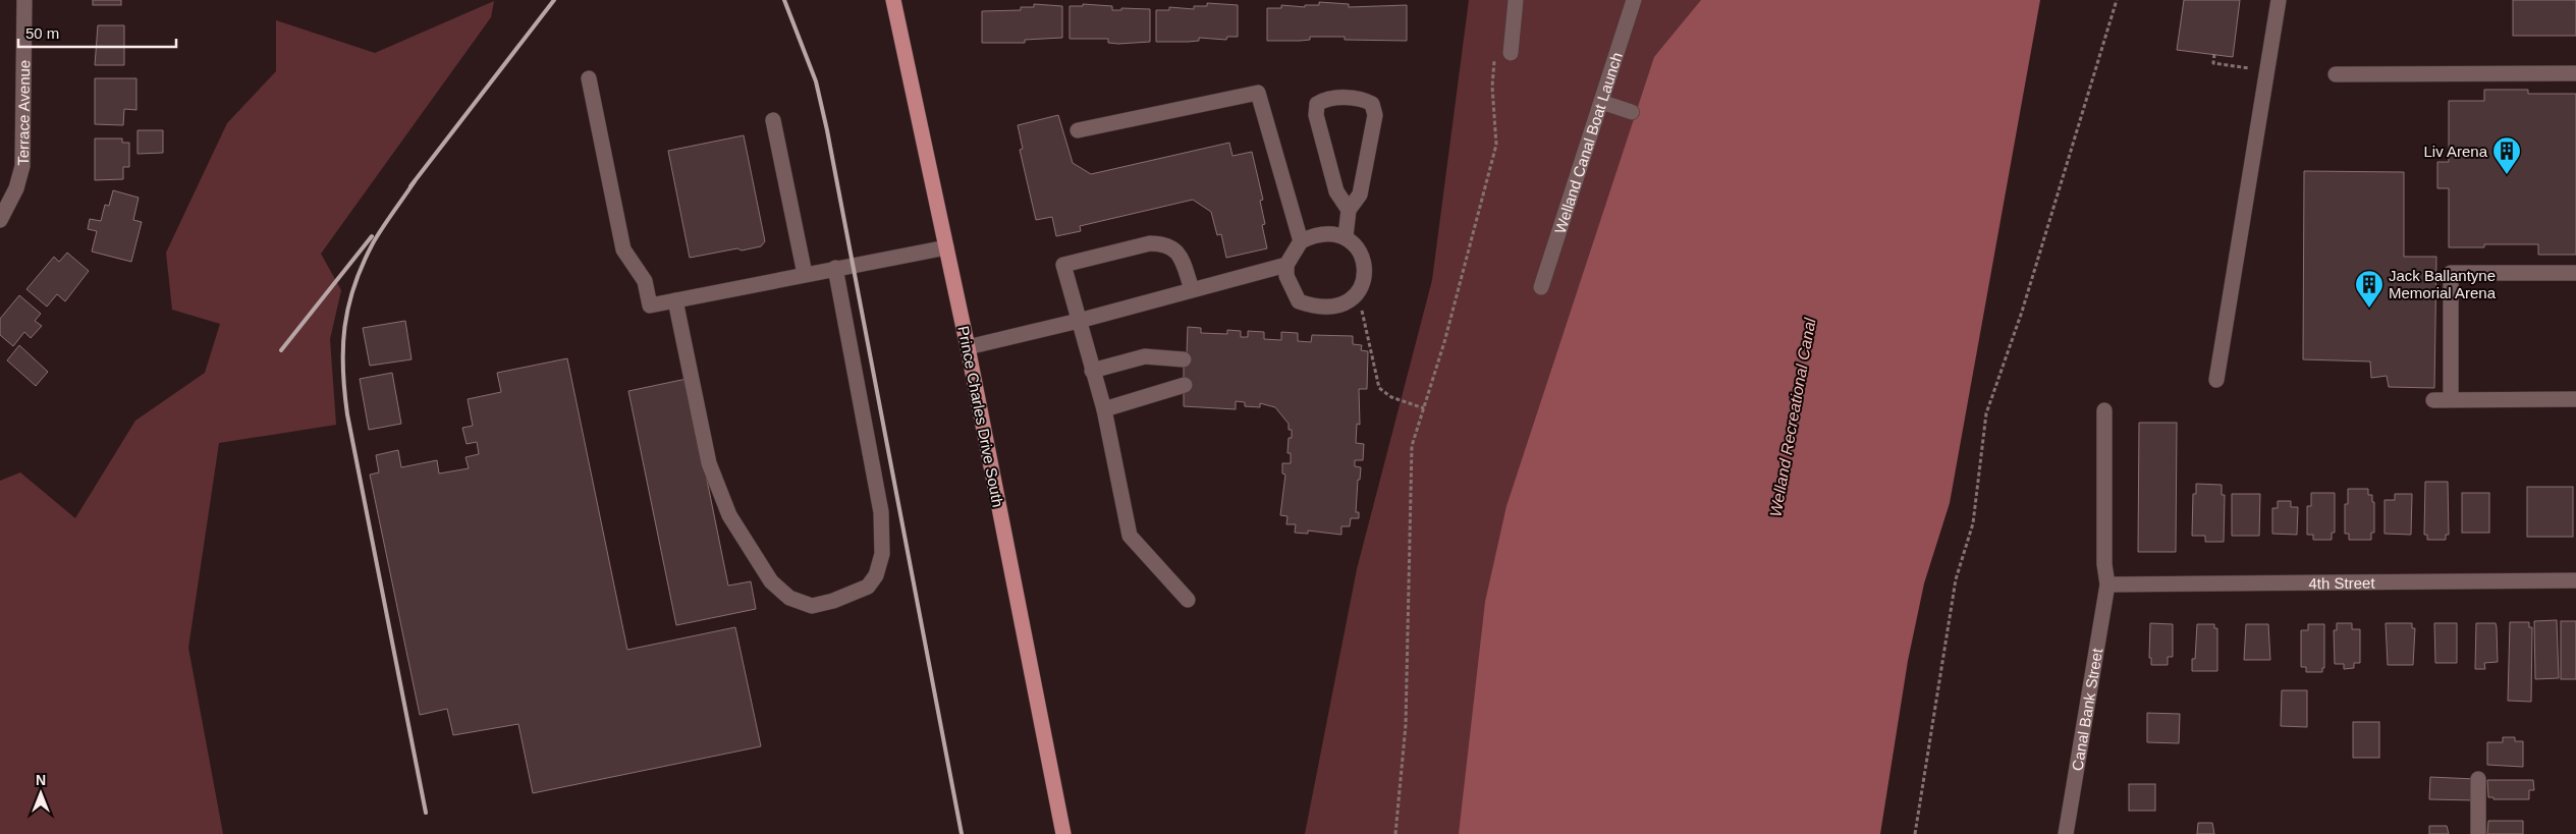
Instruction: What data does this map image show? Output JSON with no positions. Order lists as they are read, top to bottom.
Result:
{
  "streets": {
    "main road": ["Prince Charles Drive South"],
    "street": [
      "Terrace Avenue",
      "Welland Canal Boat Launch",
      "4th Street",
      "Canal Bank Street"
    ]
  },
  "crossings": [
    ["4th Street", "Canal Bank Street"]
  ],
  "water": ["Welland Recreational Canal"],
  "places": {
    "building": ["Liv Arena", "Jack Ballantyne Memorial Arena"]
  },
  "scale_bar": "50 m",
  "north": "top"
}
